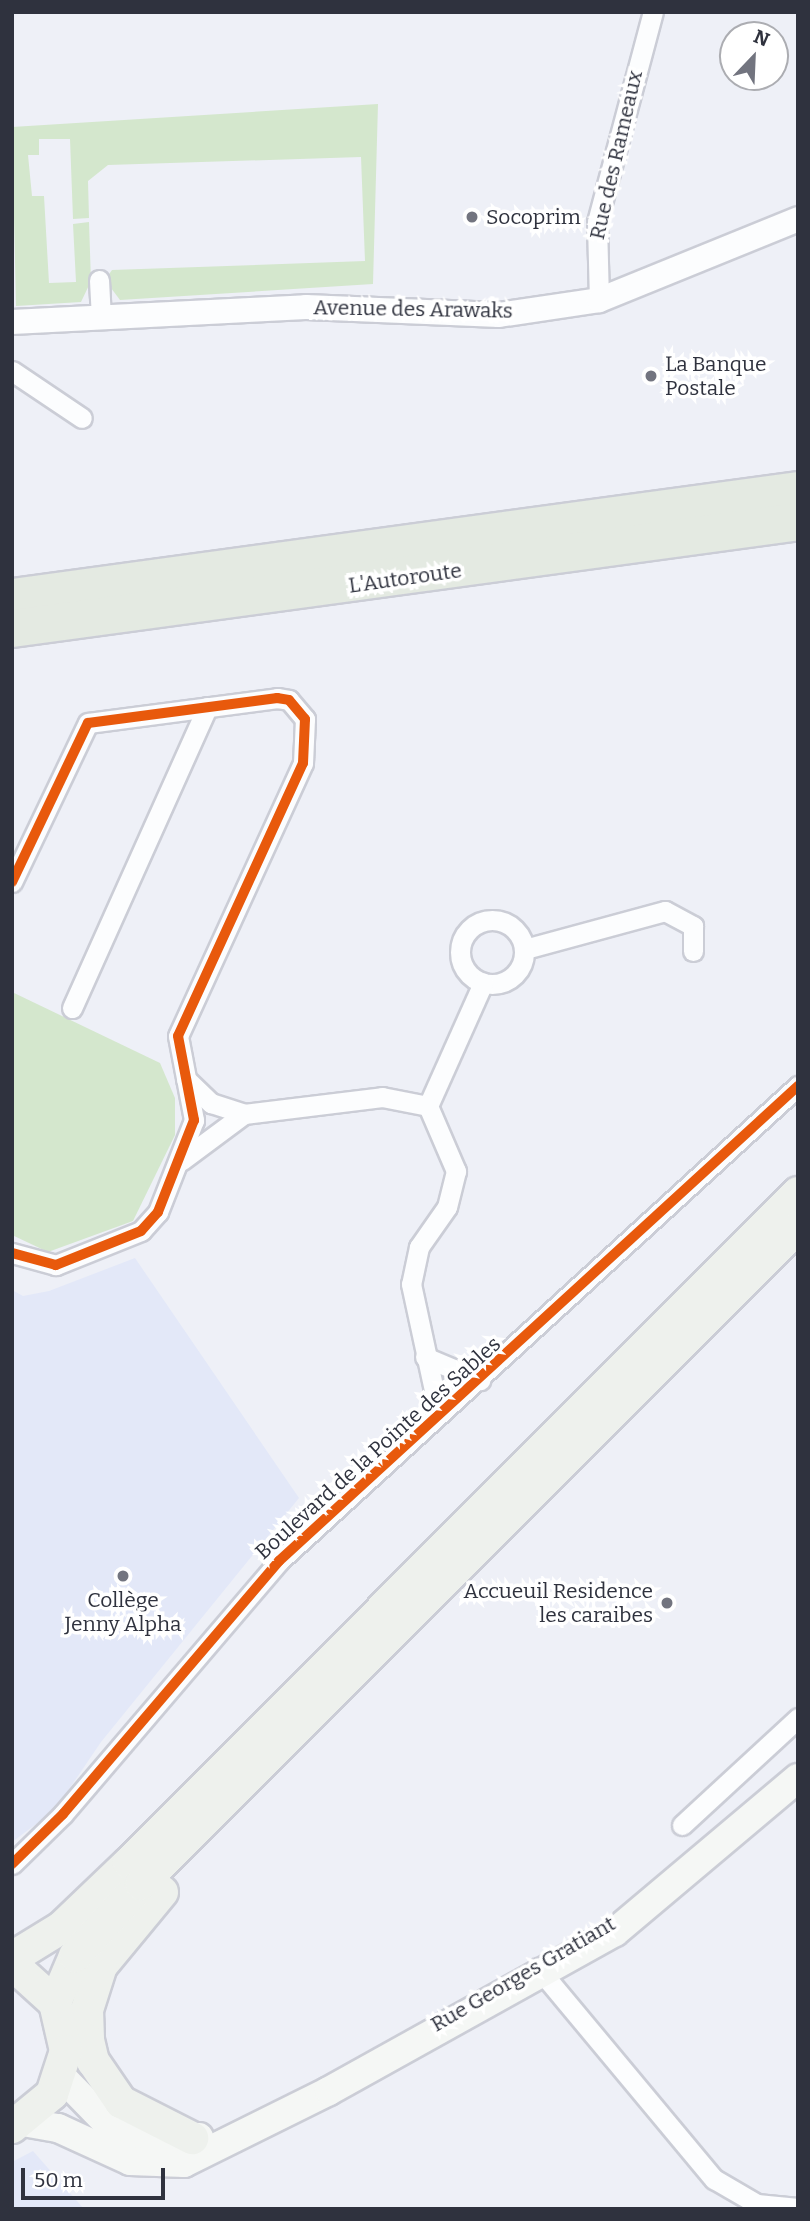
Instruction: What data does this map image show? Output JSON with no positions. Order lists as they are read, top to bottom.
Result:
{
  "streets": {
    "highway": ["L'Autoroute"],
    "main road": ["Rue Georges Gratiant"],
    "street": ["Rue des Rameaux", "Avenue des Arawaks", "Boulevard de la Pointe des Sables"]
  },
  "crossings": [
    ["Rue des Rameaux", "Avenue des Arawaks"]
  ],
  "places": [
    "Socoprim",
    "La Banque Postale",
    "Collège Jenny Alpha",
    "Accueuil Residence les caraibes"
  ],
  "scale_bar": "50 m",
  "north": "top right"
}
